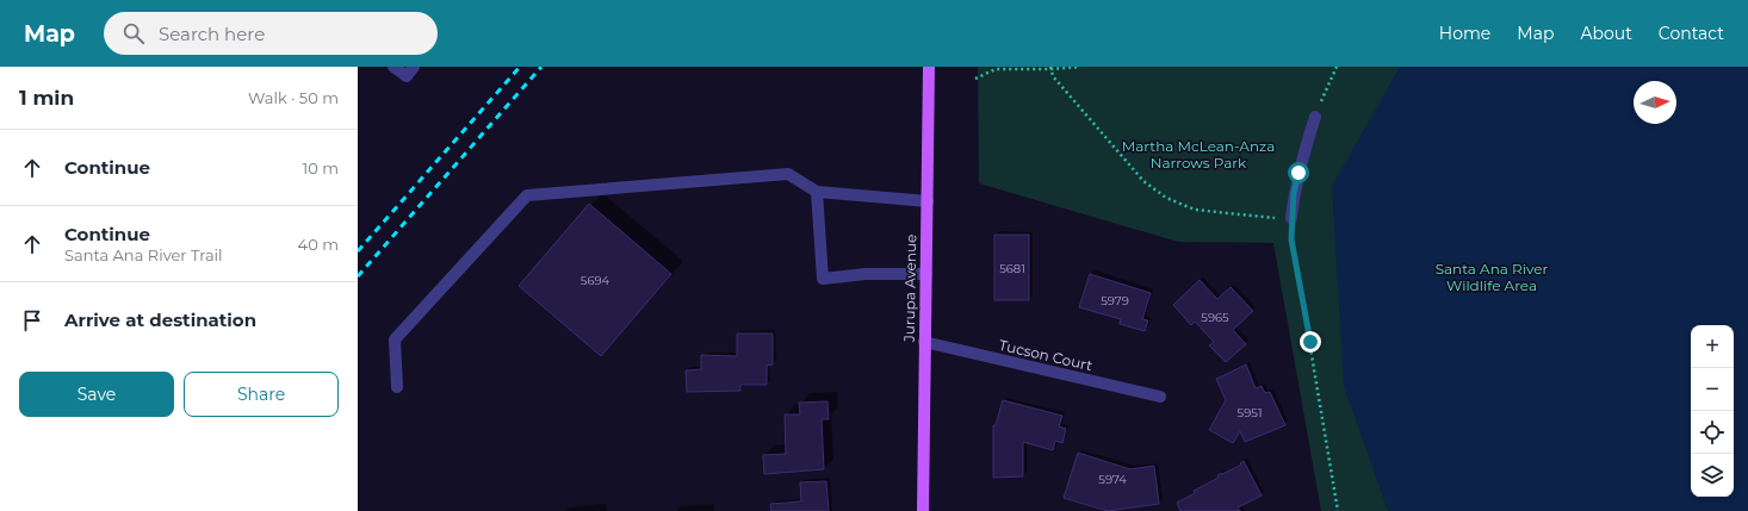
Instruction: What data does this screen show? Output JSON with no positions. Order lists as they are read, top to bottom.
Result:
{
  "streets": {
    "main road": ["Jurupa Avenue"],
    "street": ["Tucson Court"]
  },
  "crossings": [
    ["Jurupa Avenue", "Tucson Court"]
  ],
  "parks": ["Martha McLean-Anza Narrows Park", "Santa Ana River Wildlife Area"],
  "house_numbers": [
    "5681",
    "5694",
    "5979",
    "5965",
    "5951",
    "5974"
  ],
  "north": "right",
  "page": {
    "header": "Map",
    "search": "Search here",
    "nav": [
      "Home",
      "Map",
      "About",
      "Contact"
    ],
    "heading": ["1 min", "Walk · 50 m"],
    "list": [
      ["Continue", "10 m"],
      ["Continue", "Santa Ana River Trail", "40 m"],
      "Arrive at destination"
    ],
    "map_buttons": ["+", "−"],
    "buttons": ["Save", "Share"]
  }
}
